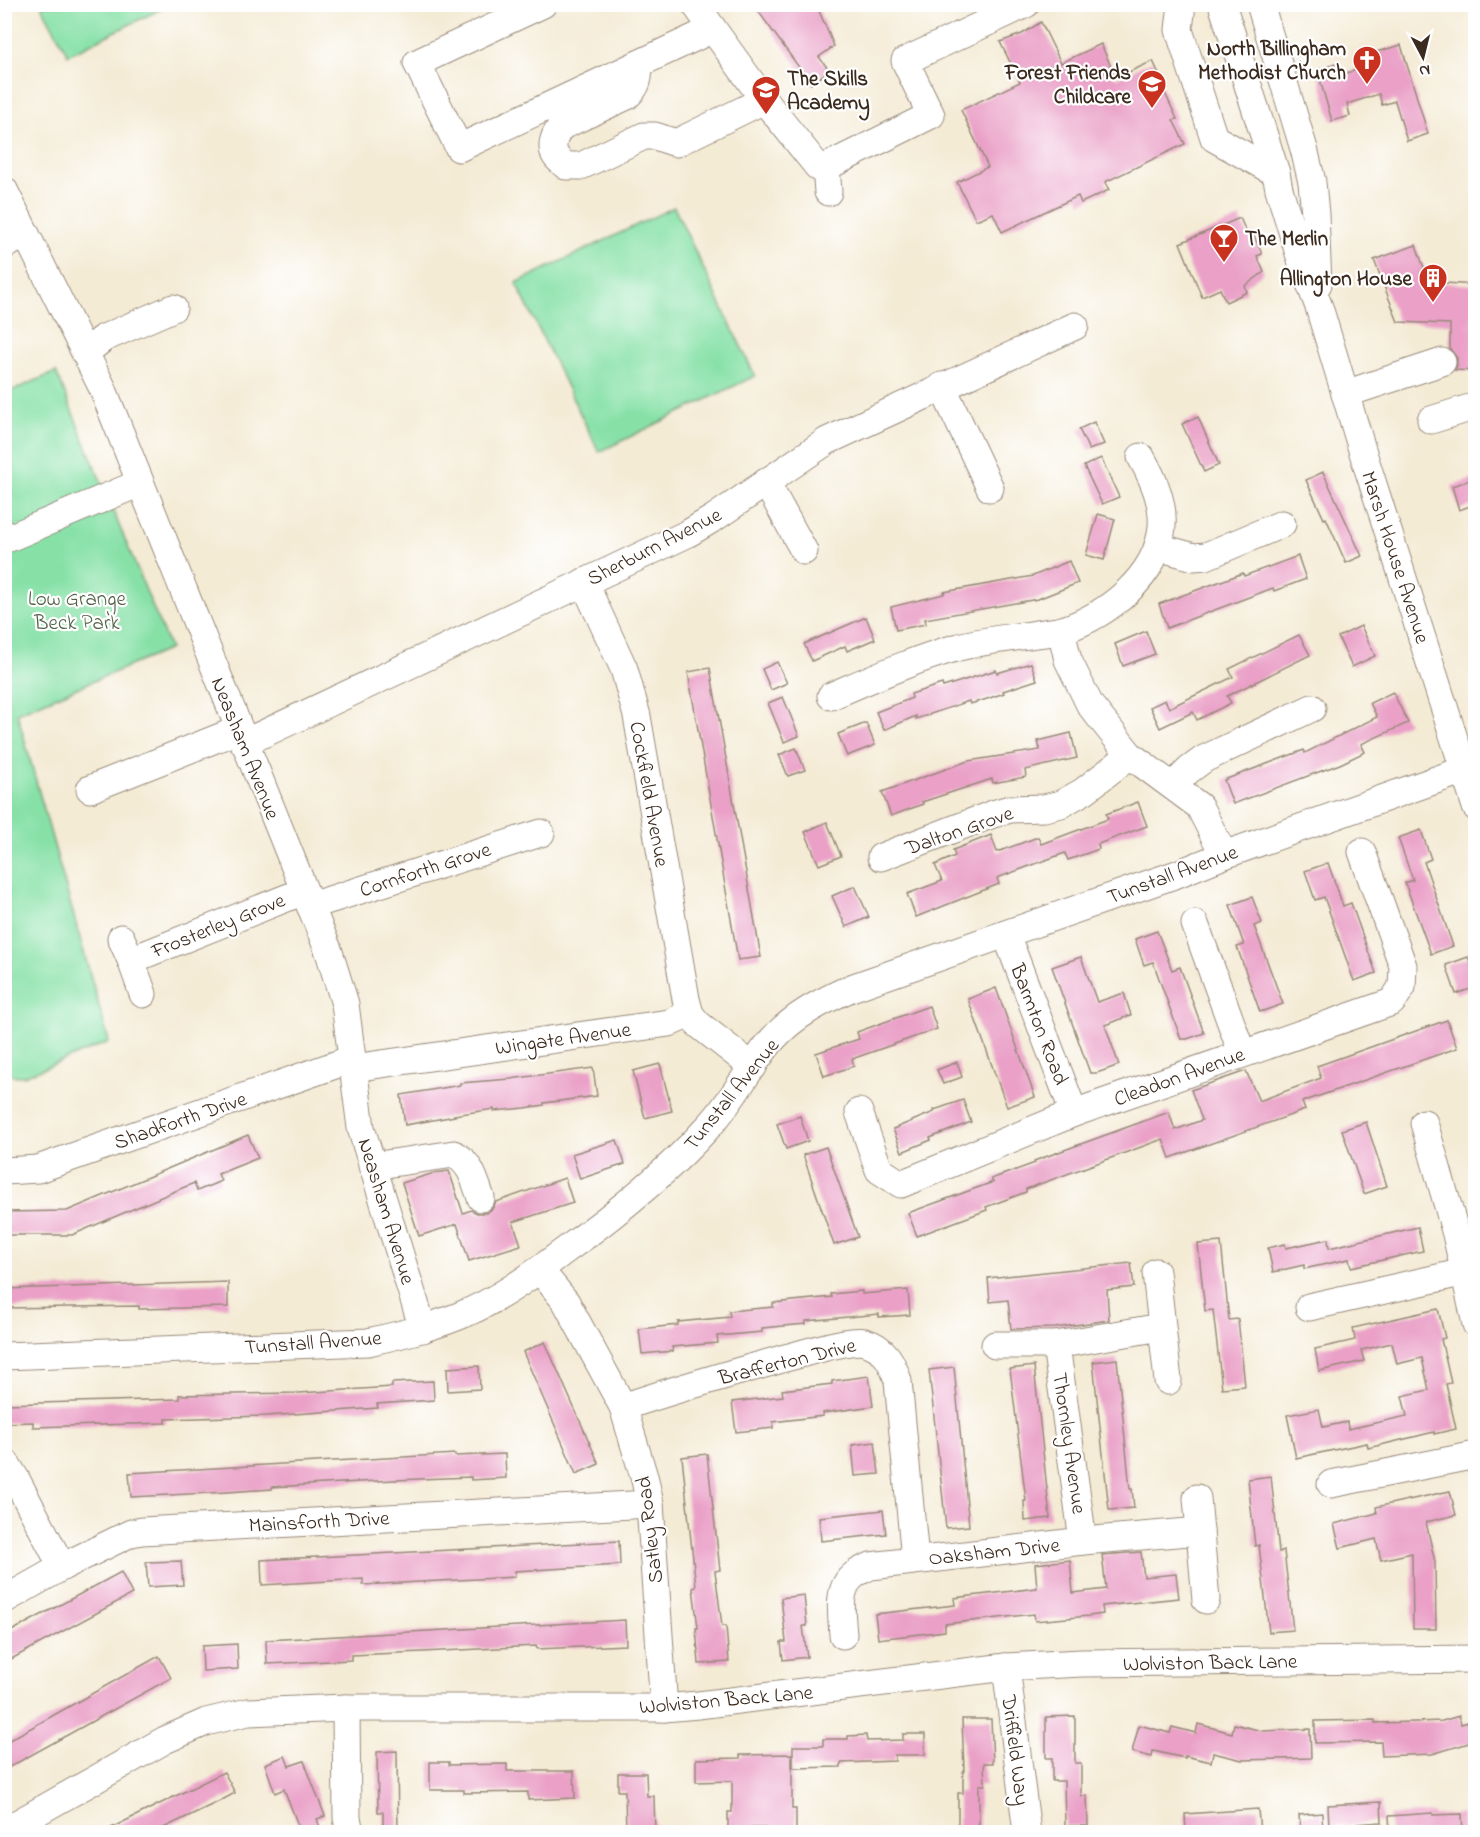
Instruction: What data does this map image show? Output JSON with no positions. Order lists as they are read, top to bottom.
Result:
{
  "streets": {
    "street": [
      "Sherburn Avenue",
      "Marsh House Avenue",
      "Neasham Avenue",
      "Cockfield Avenue",
      "Dalton Grove",
      "Cornforth Grove",
      "Tunstall Avenue",
      "Frosterley Grove",
      "Barmton Road",
      "Wingate Avenue",
      "Cleadon Avenue",
      "Shadforth Drive",
      "Brafferton Drive",
      "Thornley Avenue",
      "Mainsforth Drive",
      "Satley Road",
      "Oaksham Drive",
      "Wolviston Back Lane",
      "Driffield Way"
    ]
  },
  "crossings": [
    ["Sherburn Avenue", "Neasham Avenue"],
    ["Sherburn Avenue", "Cockfield Avenue"],
    ["Marsh House Avenue", "Tunstall Avenue"],
    ["Neasham Avenue", "Cornforth Grove"],
    ["Neasham Avenue", "Tunstall Avenue"],
    ["Neasham Avenue", "Frosterley Grove"],
    ["Neasham Avenue", "Wingate Avenue"],
    ["Neasham Avenue", "Shadforth Drive"],
    ["Cockfield Avenue", "Wingate Avenue"],
    ["Cornforth Grove", "Frosterley Grove"],
    ["Tunstall Avenue", "Barmton Road"],
    ["Tunstall Avenue", "Satley Road"],
    ["Barmton Road", "Cleadon Avenue"],
    ["Wingate Avenue", "Shadforth Drive"],
    ["Brafferton Drive", "Satley Road"],
    ["Brafferton Drive", "Oaksham Drive"],
    ["Thornley Avenue", "Oaksham Drive"],
    ["Mainsforth Drive", "Satley Road"],
    ["Satley Road", "Wolviston Back Lane"],
    ["Wolviston Back Lane", "Driffield Way"]
  ],
  "parks": ["Low Grange Beck Park"],
  "places": {
    "church": ["North Billingham Methodist Church"],
    "school or university": ["Forest Friends Childcare", "The Skills Academy"],
    "bar": ["The Merlin"],
    "building": ["Allington House"]
  },
  "north": "bottom"
}
